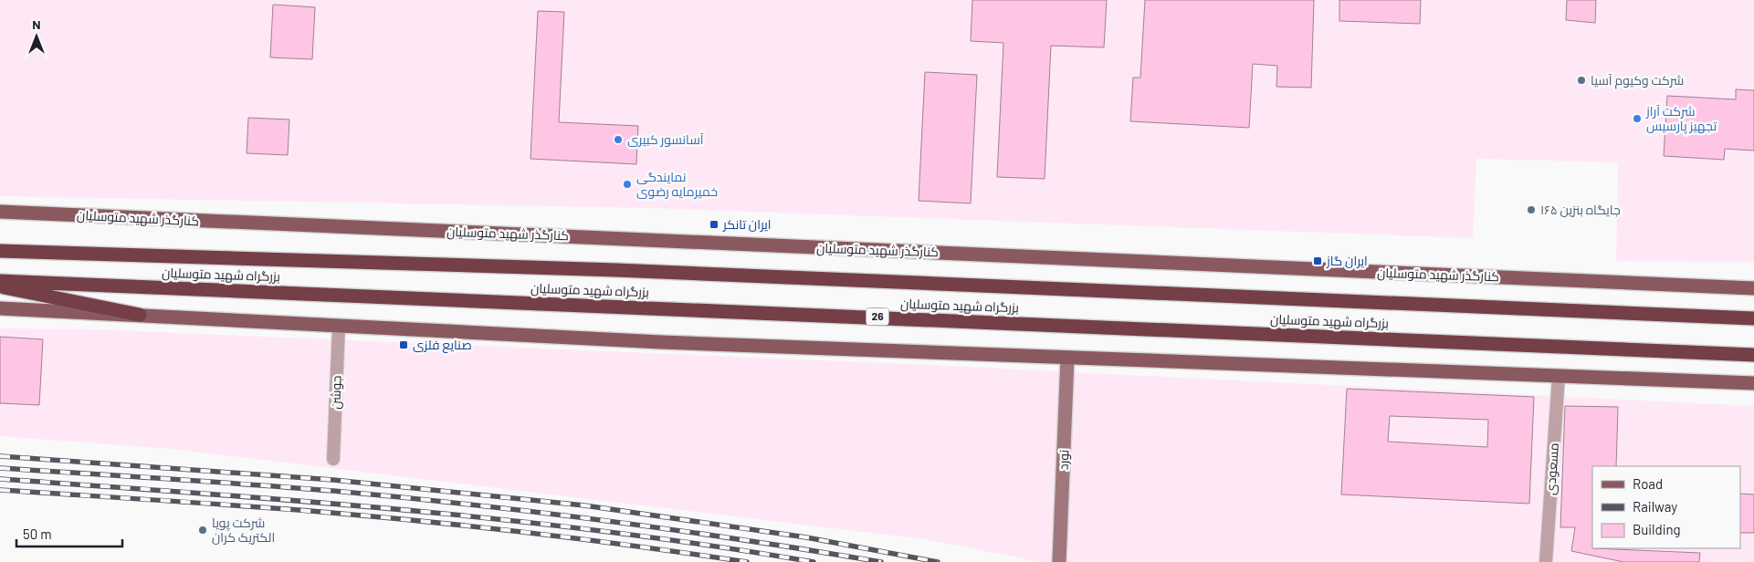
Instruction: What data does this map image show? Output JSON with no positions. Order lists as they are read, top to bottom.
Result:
{
  "streets": {
    "highway": ["بزرگراه شهید متوسلیان", "26"],
    "main road": ["کنارگذر شهید متوسلیان"],
    "street": ["جوشن", "نورد", "مسعودی"]
  },
  "places": {
    "other": [
      "شرکت وکیوم آسیا",
      "شرکت آراز تجهیز پارسیس",
      "آسانسور کبیری",
      "نمایندگی خمیرمایه رضوی",
      "جایگاه بنزین ۱۶۵",
      "شرکت پویا الکتریک کران"
    ],
    "transit": ["ایران تانکر", "ایران گاز", "صنایع فلزی"]
  },
  "legend": ["Road", "Railway", "Building"],
  "scale_bar": "50 m",
  "north": "top"
}
